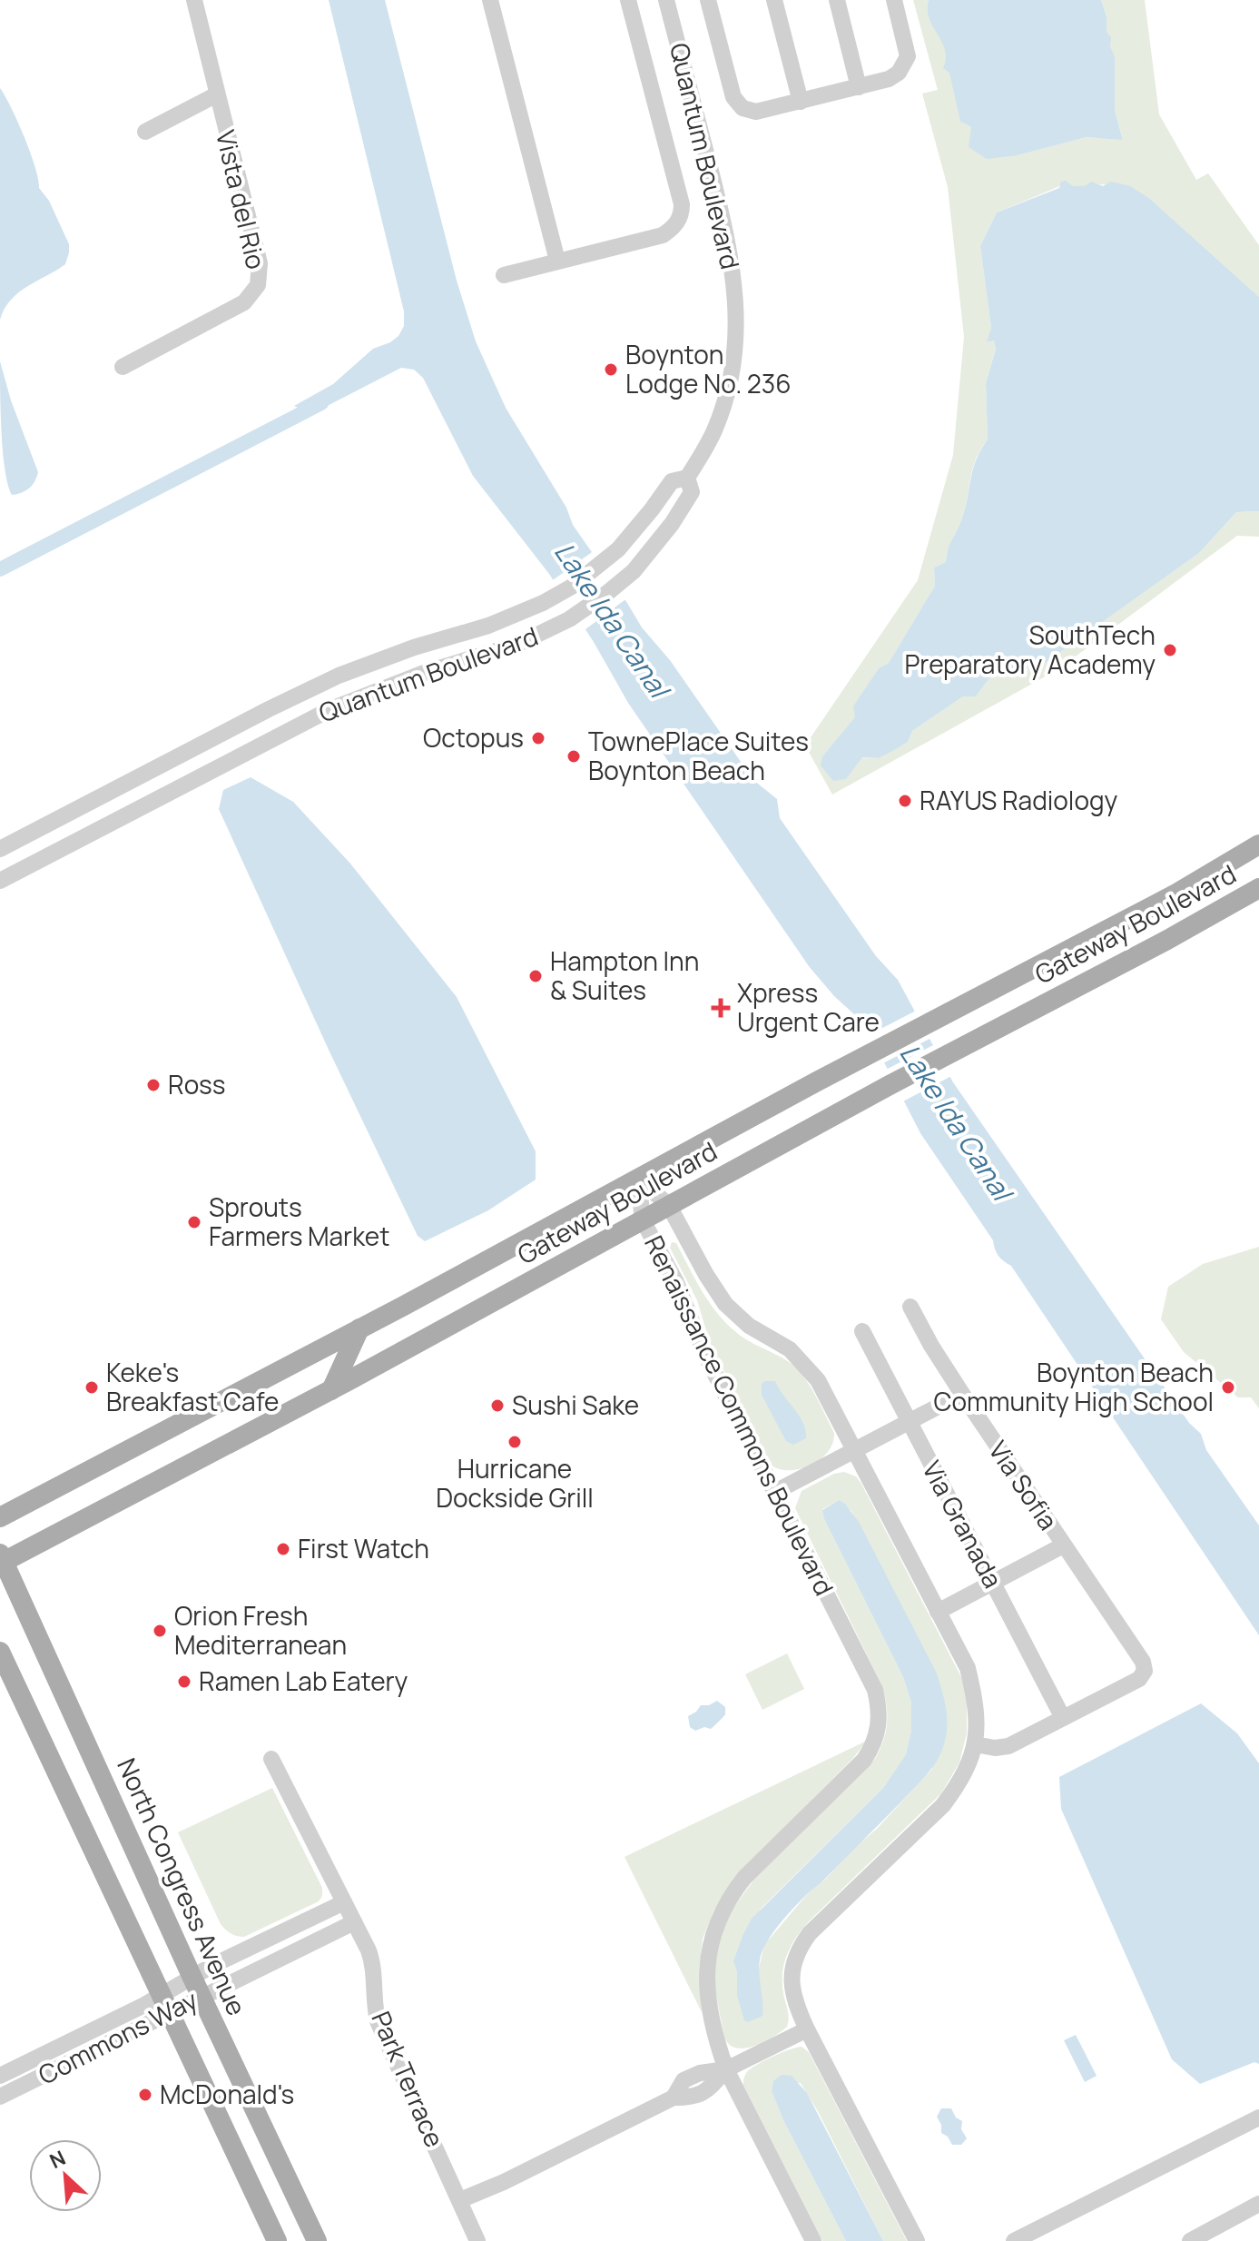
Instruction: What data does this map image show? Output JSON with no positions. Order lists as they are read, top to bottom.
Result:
{
  "streets": {
    "main road": ["Gateway Boulevard", "North Congress Avenue"],
    "street": [
      "Quantum Boulevard",
      "Vista del Rio",
      "Renaissance Commons Boulevard",
      "Via Sofia",
      "Via Granada",
      "Commons Way",
      "Park Terrace"
    ]
  },
  "crossings": [
    ["Gateway Boulevard", "Renaissance Commons Boulevard"],
    ["Gateway Boulevard", "North Congress Avenue"],
    ["Via Sofia", "Via Granada"],
    ["North Congress Avenue", "Commons Way"],
    ["Commons Way", "Park Terrace"]
  ],
  "water": ["Lake Ida Canal"],
  "places": {
    "other": [
      "Boynton Lodge No. 236",
      "SouthTech Preparatory Academy",
      "Octopus",
      "TownePlace Suites Boynton Beach",
      "RAYUS Radiology",
      "Hampton Inn & Suites",
      "Ross",
      "Sprouts Farmers Market",
      "Keke's Breakfast Cafe",
      "Boynton Beach Community High School",
      "Sushi Sake",
      "Hurricane Dockside Grill",
      "First Watch",
      "Orion Fresh Mediterranean",
      "Ramen Lab Eatery",
      "McDonald's"
    ],
    "health": ["Xpress Urgent Care"]
  },
  "north": "top left"
}
